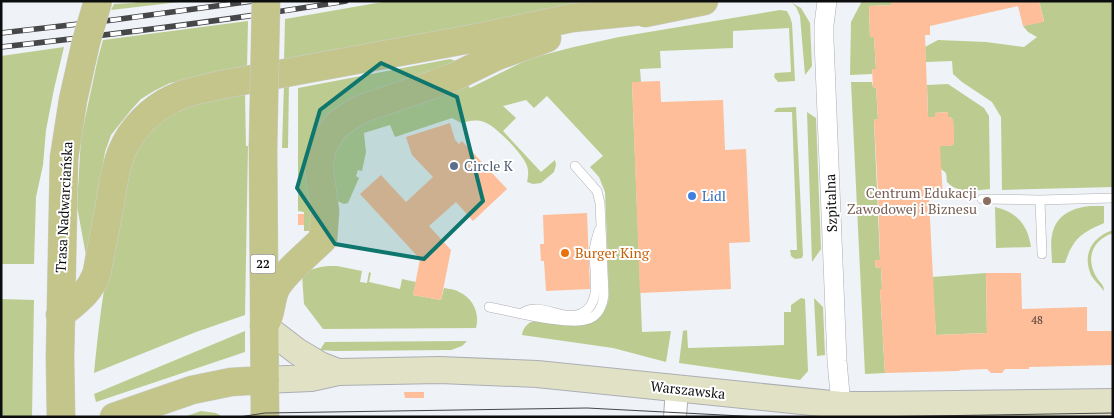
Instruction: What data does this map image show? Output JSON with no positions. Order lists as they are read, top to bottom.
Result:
{
  "streets": {
    "main road": ["Trasa Nadwarciańska", "22", "Warszawska"],
    "street": ["Szpitalna"]
  },
  "crossings": [
    ["Szpitalna", "Warszawska"],
    ["22", "Warszawska"]
  ],
  "places": [
    "Circle K",
    "Lidl",
    "Centrum Edukacji Zawodowej i Biznesu",
    "Burger King"
  ],
  "house_numbers": ["48"]
}
